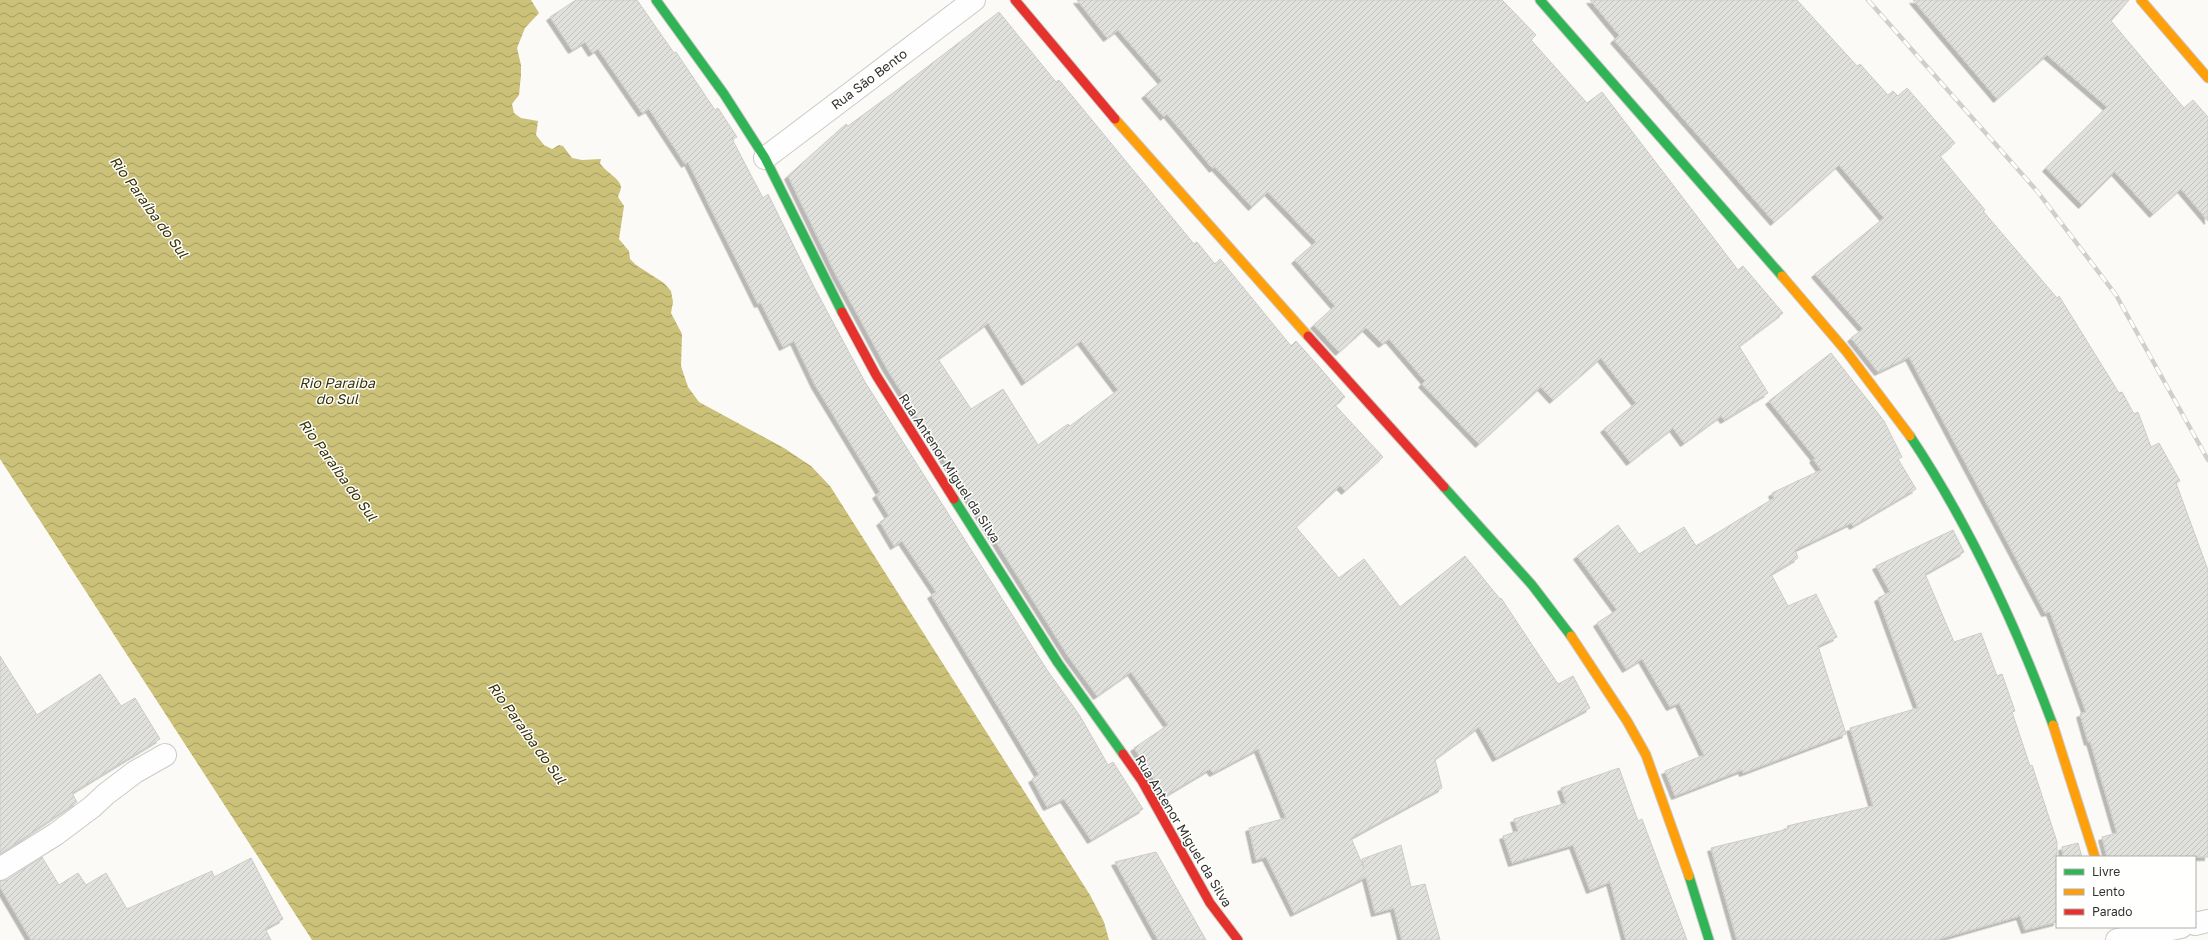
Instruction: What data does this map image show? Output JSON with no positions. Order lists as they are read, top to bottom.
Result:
{
  "streets": {
    "street": ["Rua São Bento", "Rua Antenor Miguel da Silva"]
  },
  "crossings": [
    ["Rua São Bento", "Rua Antenor Miguel da Silva"]
  ],
  "water": ["Rio Paraíba do Sul", "Rio Paraiba do Sul"],
  "legend": ["Livre", "Lento", "Parado"]
}
